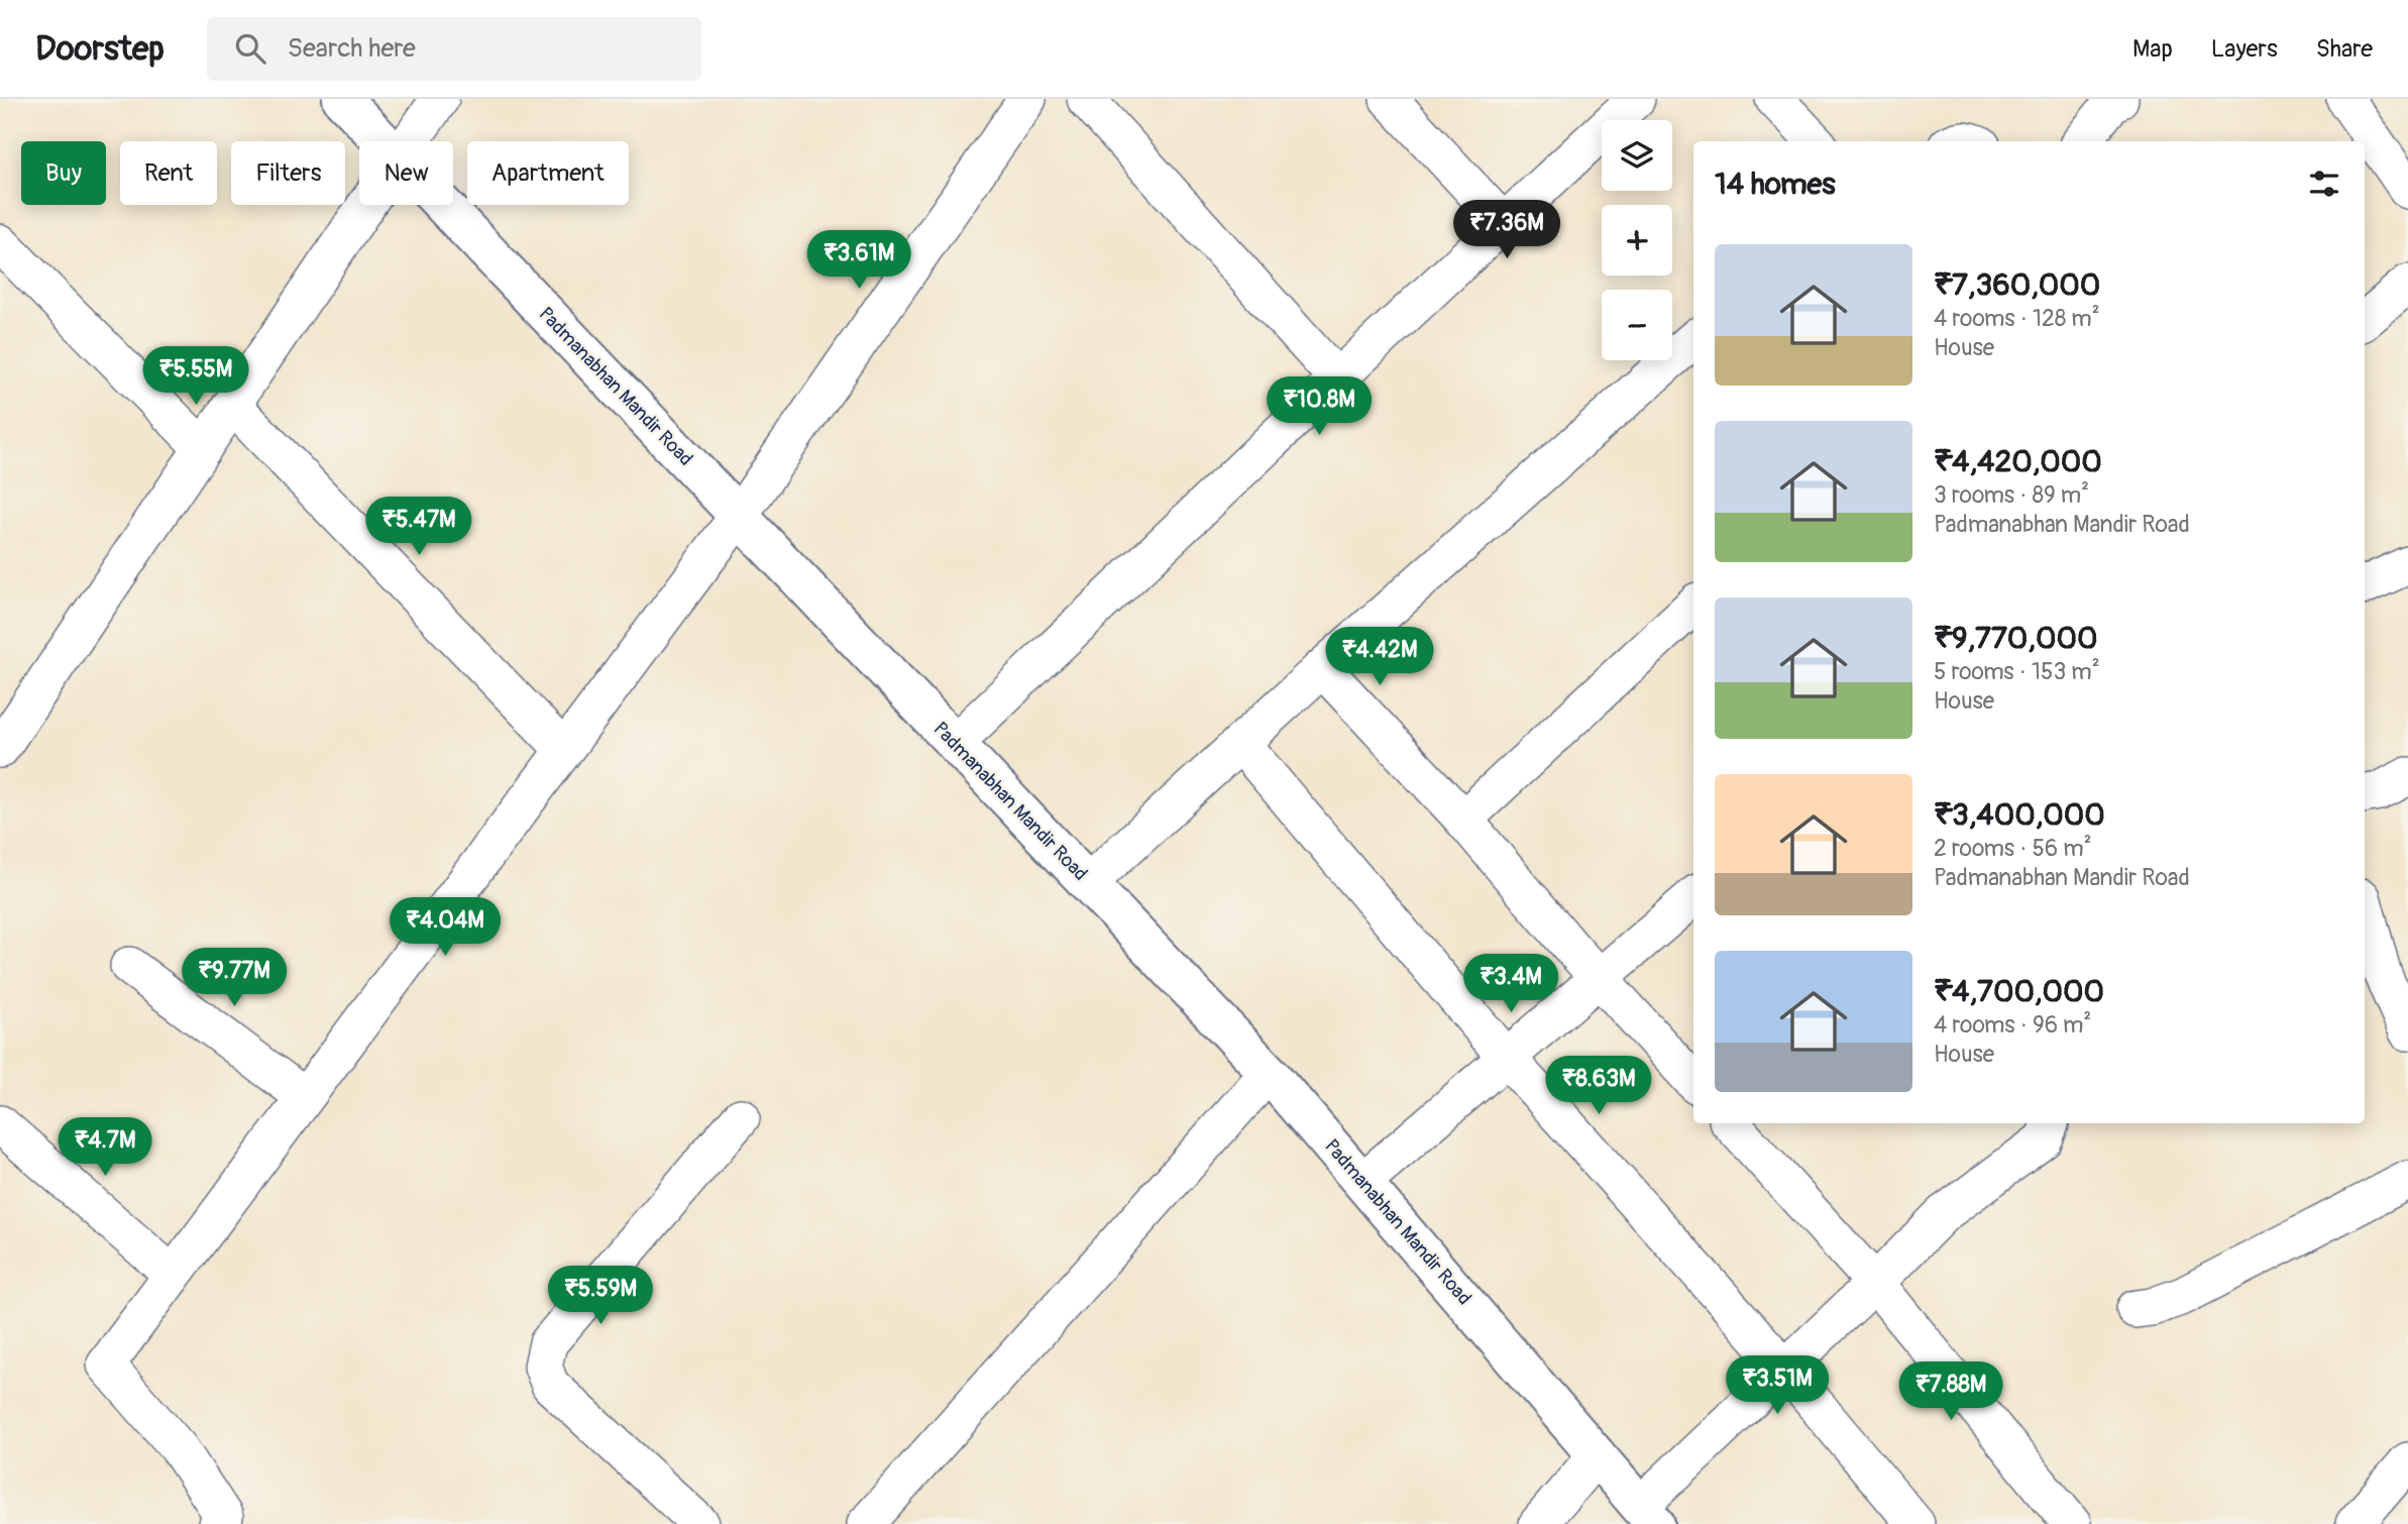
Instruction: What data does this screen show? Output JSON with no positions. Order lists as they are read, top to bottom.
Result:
{
  "streets": {
    "street": ["Padmanabhan Mandir Road"]
  },
  "page": {
    "header": "Doorstep",
    "search": "Search here",
    "nav": ["Map", "Layers", "Share"],
    "map_buttons": ["+", "−"],
    "chip": [
      "Buy",
      "Rent",
      "Filters",
      "New",
      "Apartment"
    ],
    "heading": "14 homes",
    "price": [
      "₹7.36M",
      "₹3.61M",
      "₹5.55M",
      "₹10.8M",
      "₹5.47M",
      "₹4.42M",
      "₹4.04M",
      "₹9.77M",
      "₹3.4M",
      "₹8.63M",
      "₹4.7M",
      "₹5.59M",
      "₹3.51M",
      "₹7.88M"
    ],
    "list": [
      {
        "name": "₹7,360,000",
        "note": "4 rooms · 128 m² · House"
      },
      {
        "name": "₹4,420,000",
        "note": "3 rooms · 89 m² · Padmanabhan Mandir Road"
      },
      {
        "name": "₹9,770,000",
        "note": "5 rooms · 153 m² · House"
      },
      {
        "name": "₹3,400,000",
        "note": "2 rooms · 56 m² · Padmanabhan Mandir Road"
      },
      {
        "name": "₹4,700,000",
        "note": "4 rooms · 96 m² · House"
      }
    ]
  }
}
